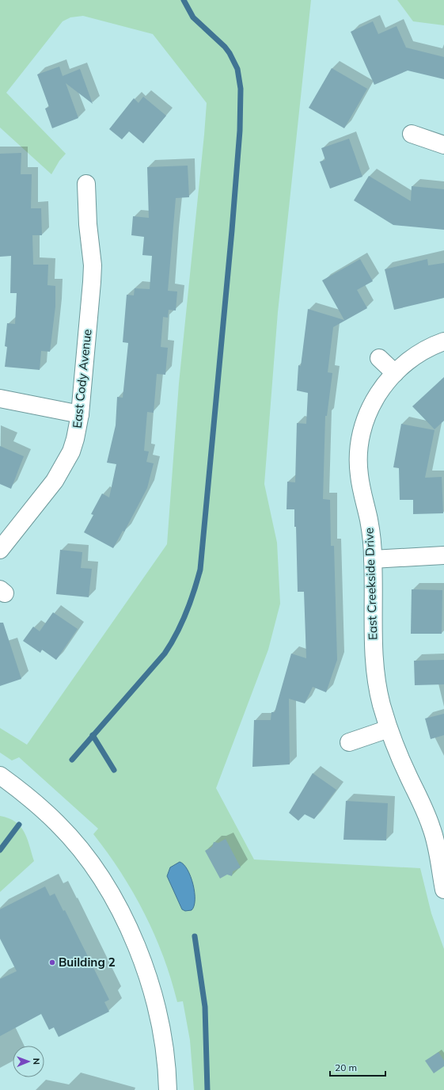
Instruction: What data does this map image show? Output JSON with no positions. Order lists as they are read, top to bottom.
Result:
{
  "streets": {
    "street": ["East Cody Avenue", "East Creekside Drive"]
  },
  "places": ["Building 2"],
  "scale_bar": "20 m",
  "north": "right"
}
